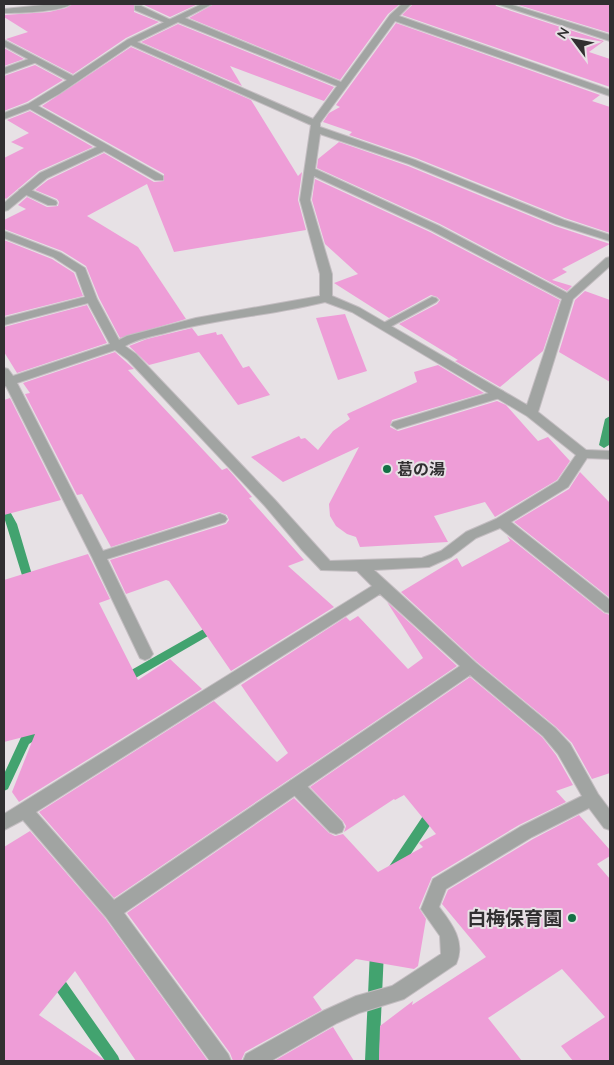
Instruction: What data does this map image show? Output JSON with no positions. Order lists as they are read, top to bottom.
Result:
{
  "places": ["葛の湯", "白梅保育園"],
  "north": "top left"
}
